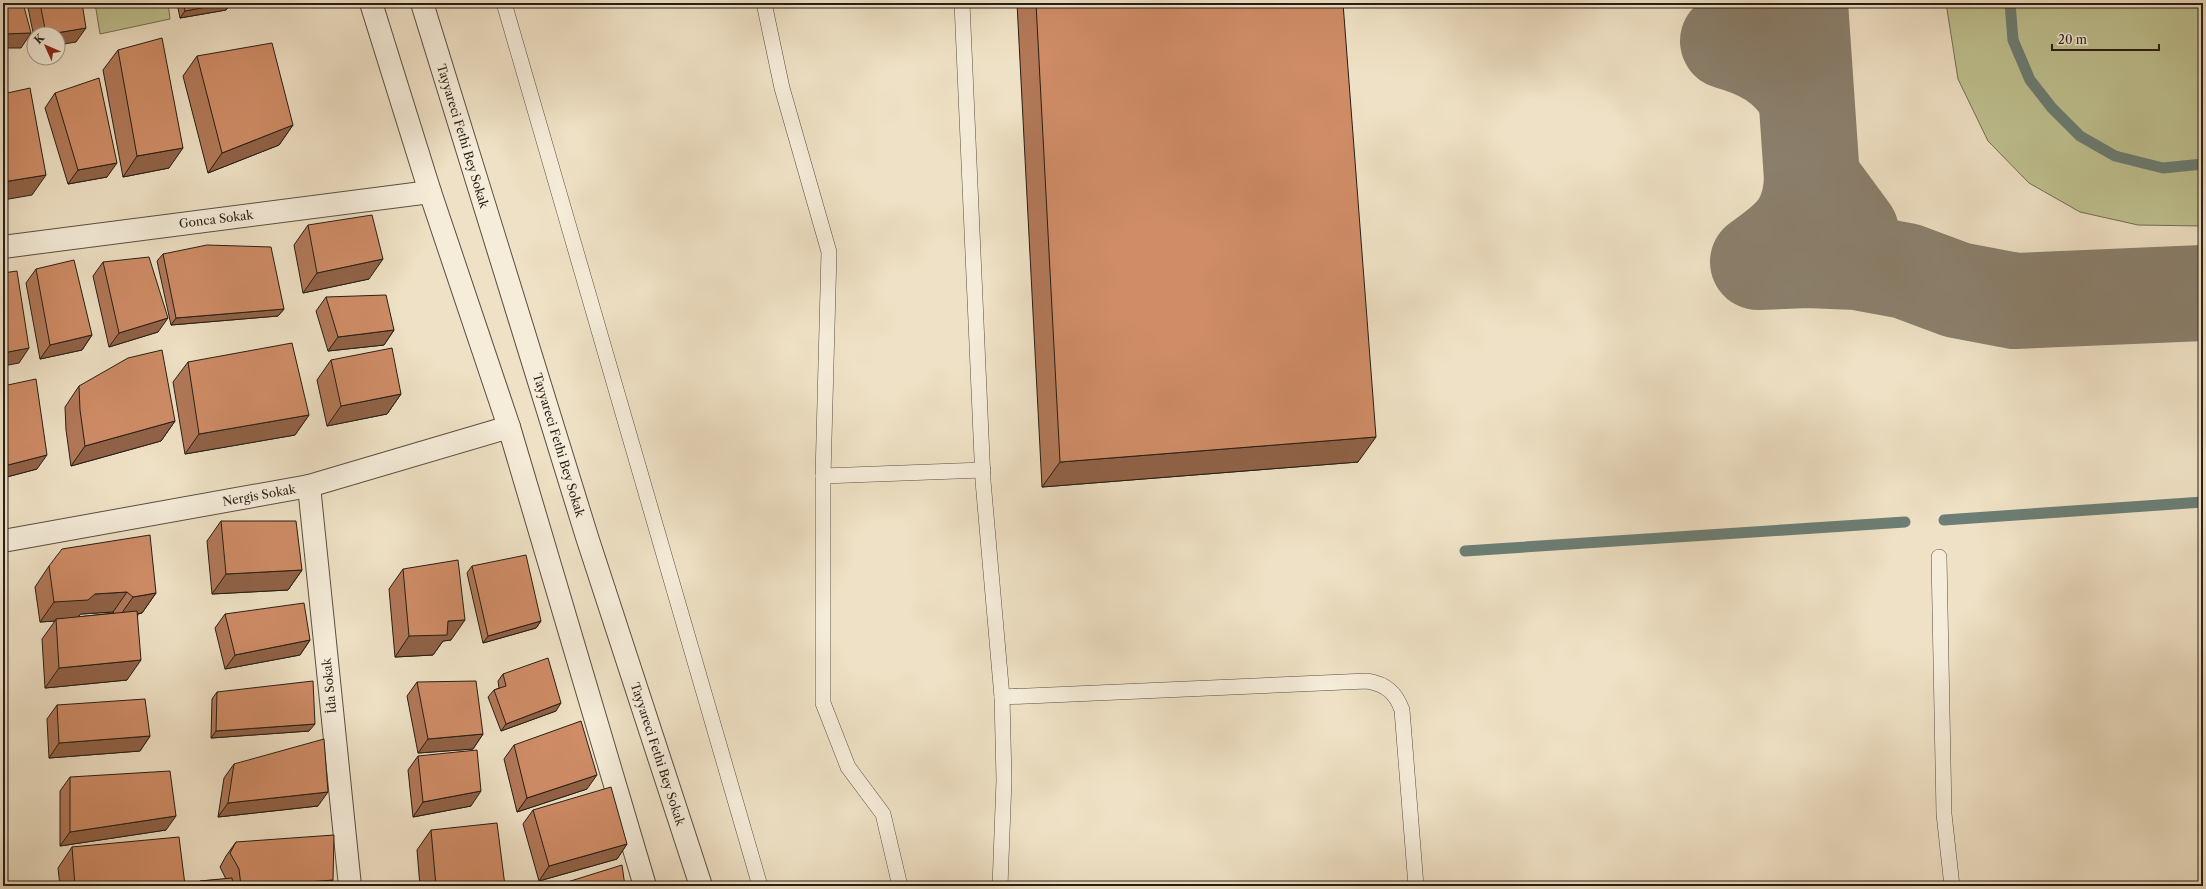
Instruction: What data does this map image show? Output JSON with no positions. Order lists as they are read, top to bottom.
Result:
{
  "streets": {
    "street": [
      "Tayyareci Fethi Bey Sokak",
      "Gonca Sokak",
      "Nergis Sokak",
      "İda Sokak"
    ]
  },
  "crossings": [
    ["Nergis Sokak", "İda Sokak"]
  ],
  "scale_bar": "20 m",
  "north": "top left"
}
